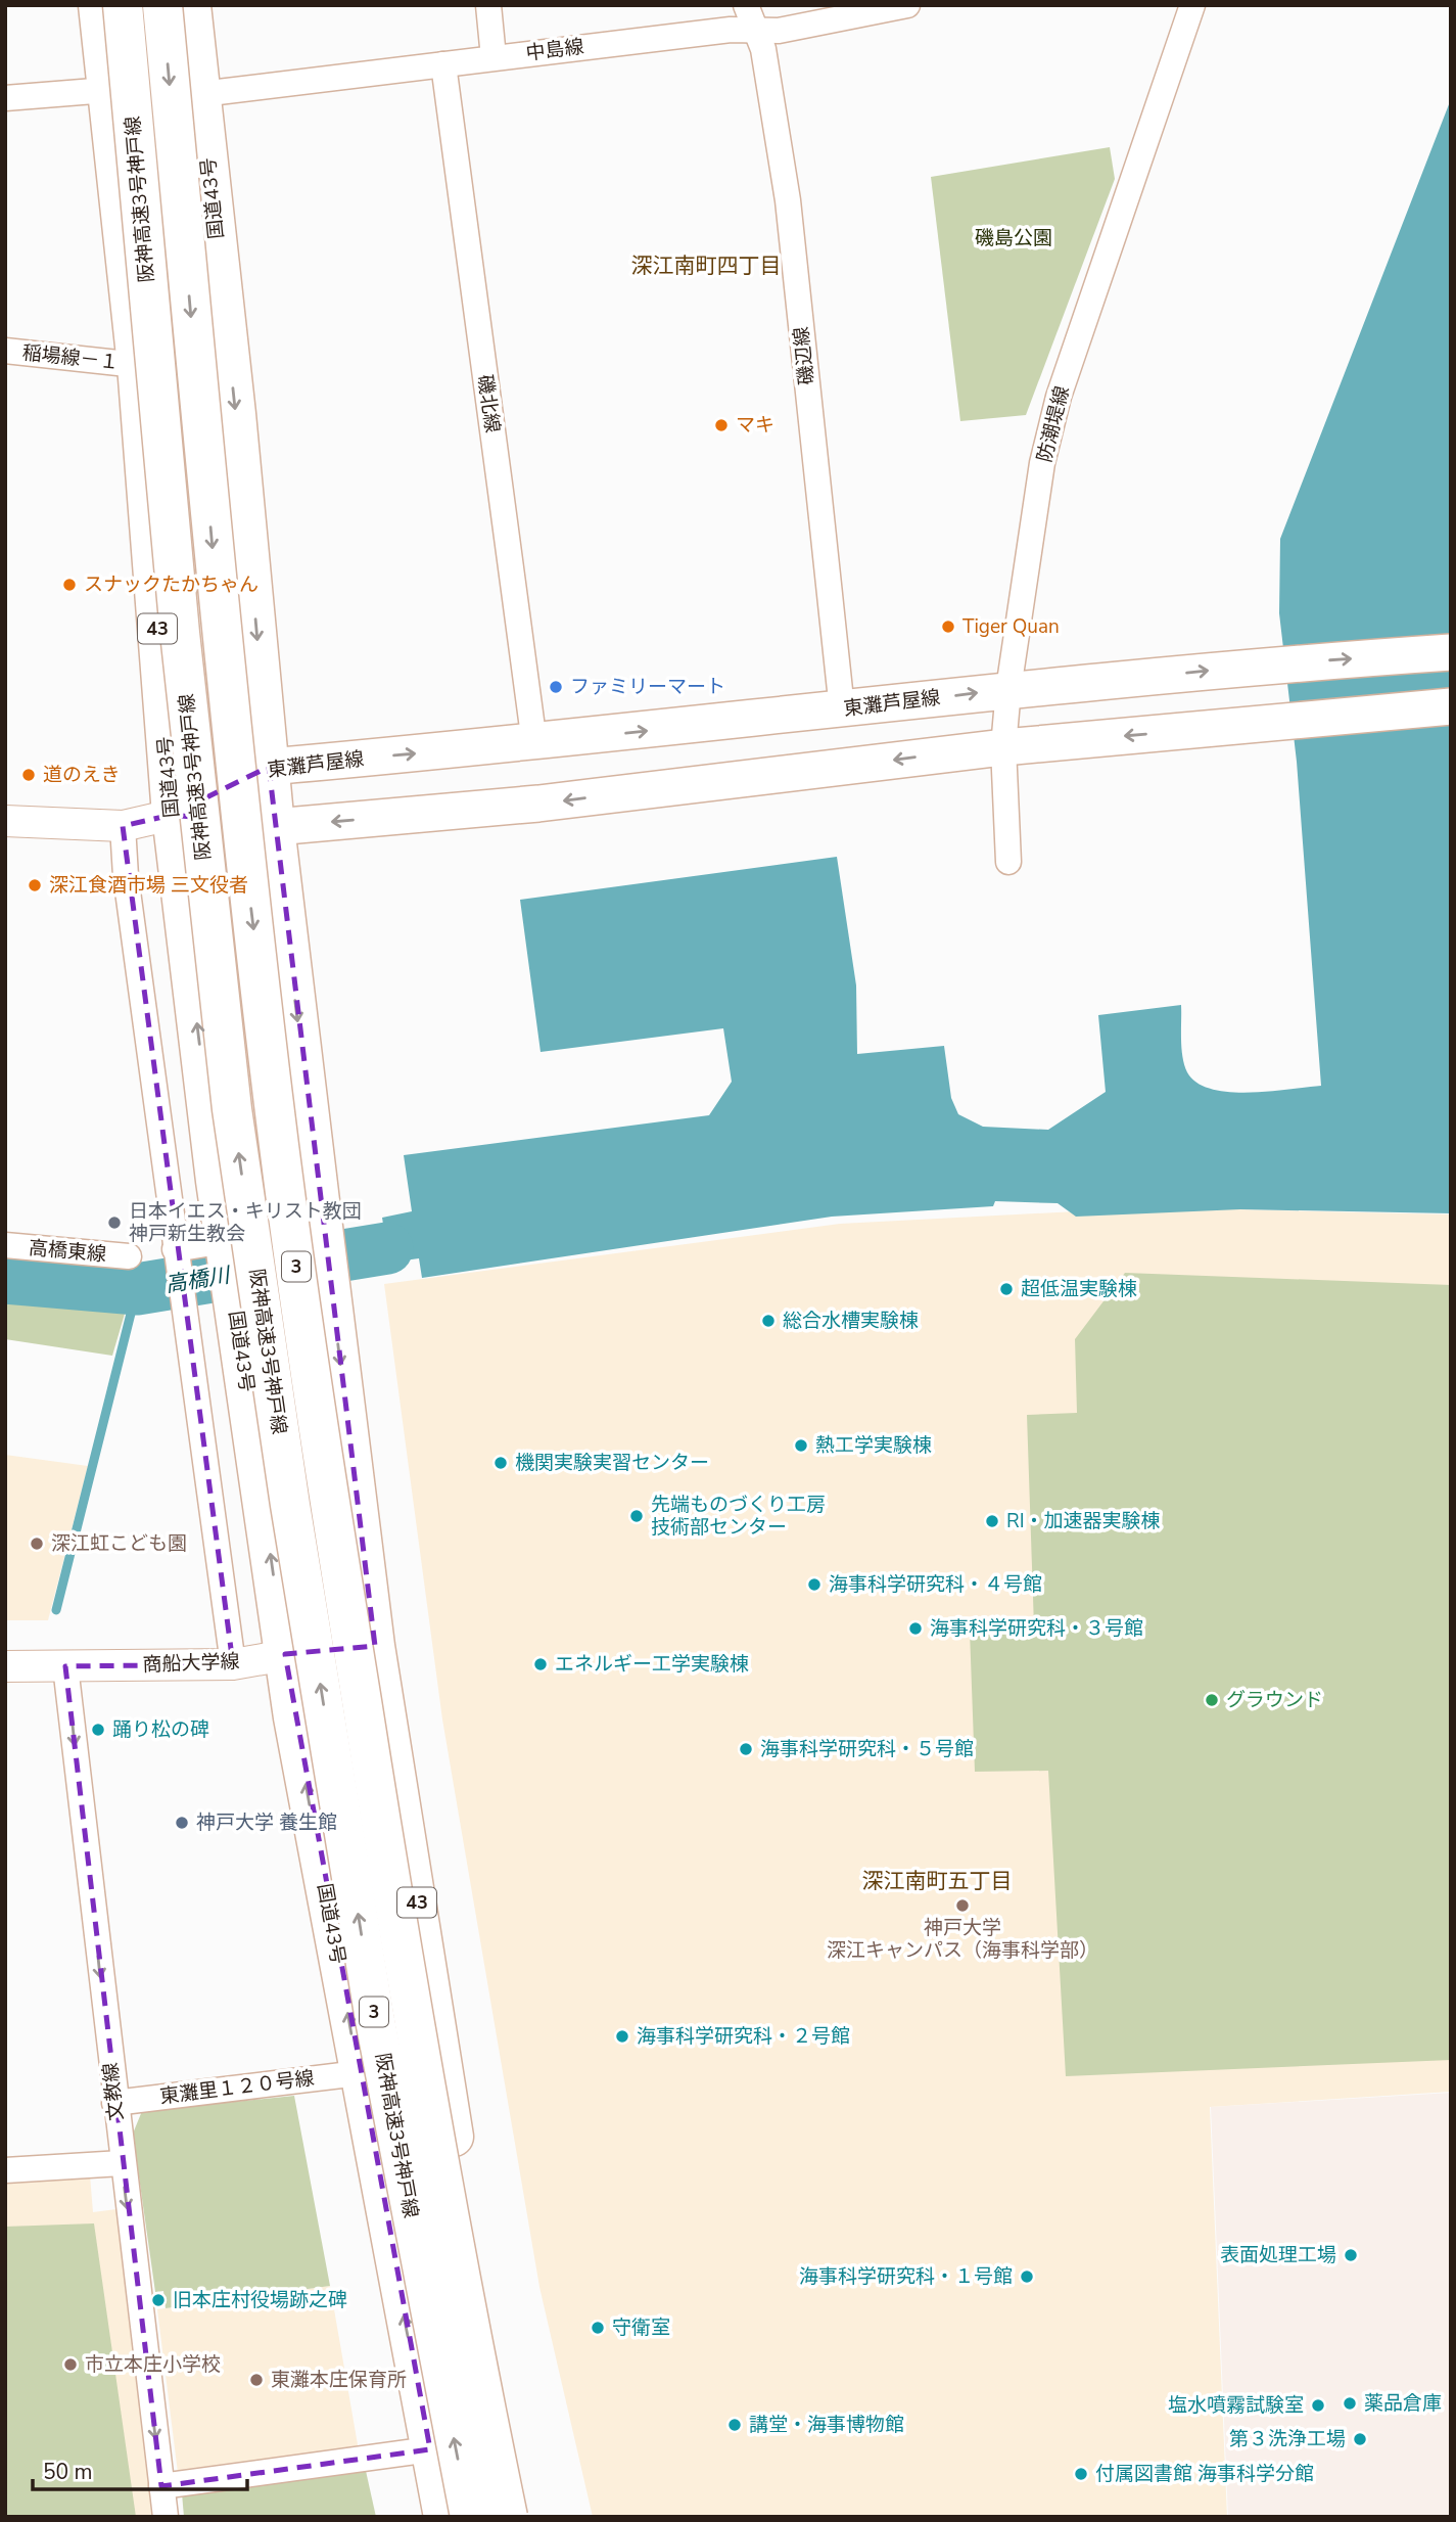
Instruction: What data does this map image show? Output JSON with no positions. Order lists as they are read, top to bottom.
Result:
{
  "streets": {
    "highway": [
      "国道43号",
      "阪神高速3号神戸線",
      "43",
      "3"
    ],
    "main road": ["東灘芦屋線"],
    "street": [
      "中島線",
      "磯辺線",
      "稲場線－１",
      "磯北線",
      "防潮堤線",
      "高橋東線",
      "商船大学線",
      "東灘里１２０号線",
      "文教線"
    ]
  },
  "crossings": [
    ["中島線", "国道43号"],
    ["中島線", "磯辺線"],
    ["中島線", "磯北線"],
    ["国道43号", "稲場線－１"],
    ["国道43号", "東灘芦屋線"],
    ["国道43号", "商船大学線"],
    ["国道43号", "東灘里１２０号線"],
    ["磯辺線", "東灘芦屋線"],
    ["磯北線", "東灘芦屋線"],
    ["防潮堤線", "東灘芦屋線"],
    ["商船大学線", "文教線"],
    ["東灘里１２０号線", "文教線"]
  ],
  "one_way": ["文教線"],
  "districts": ["深江南町四丁目", "深江南町五丁目"],
  "water": ["高橋川"],
  "parks": ["磯島公園"],
  "places": [
    "マキ",
    "スナックたかちゃん",
    "Tiger Quan",
    "ファミリーマート",
    "道のえき",
    "深江食酒市場 三文役者",
    "日本イエス・キリスト教団 神戸新生教会",
    "超低温実験棟",
    "総合水槽実験棟",
    "熱工学実験棟",
    "機関実験実習センター",
    "先端ものづくり工房 技術部センター",
    "RI・加速器実験棟",
    "深江虹こども園",
    "海事科学研究科・４号館",
    "海事科学研究科・３号館",
    "エネルギー工学実験棟",
    "グラウンド",
    "踊り松の碑",
    "海事科学研究科・５号館",
    "神戸大学 養生館",
    "神戸大学 深江キャンパス（海事科学部）",
    "海事科学研究科・２号館",
    "表面処理工場",
    "海事科学研究科・１号館",
    "旧本庄村役場跡之碑",
    "守衛室",
    "市立本庄小学校",
    "東灘本庄保育所",
    "薬品倉庫",
    "塩水噴霧試験室",
    "講堂・海事博物館",
    "第３洗浄工場",
    "付属図書館 海事科学分館"
  ],
  "scale_bar": "50 m"
}
